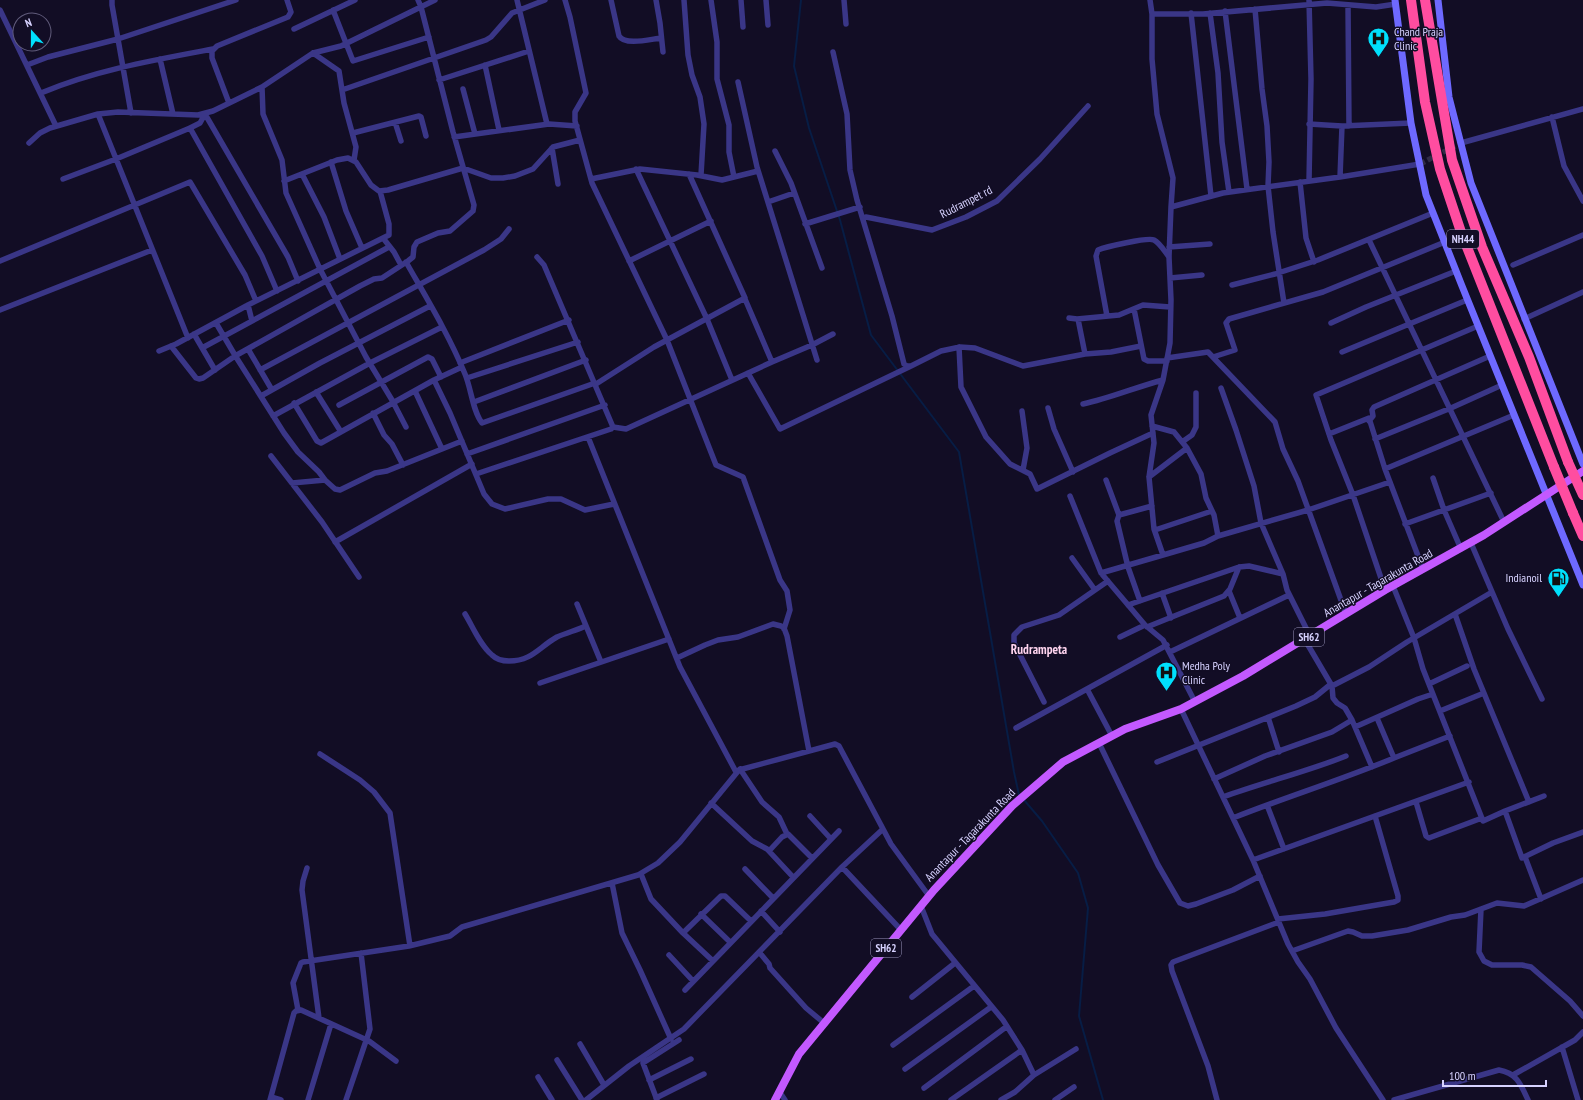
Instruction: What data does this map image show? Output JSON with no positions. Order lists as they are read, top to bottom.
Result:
{
  "streets": {
    "highway": ["NH44"],
    "main road": ["Anantapur - Tagarakunta Road", "SH62"],
    "street": ["Rudrampet rd"]
  },
  "districts": ["Rudrampeta"],
  "places": {
    "hospital": ["Chand Praja Clinic", "Medha Poly Clinic"],
    "fuel station": ["Indianoil"]
  },
  "scale_bar": "100 m",
  "north": "top"
}
